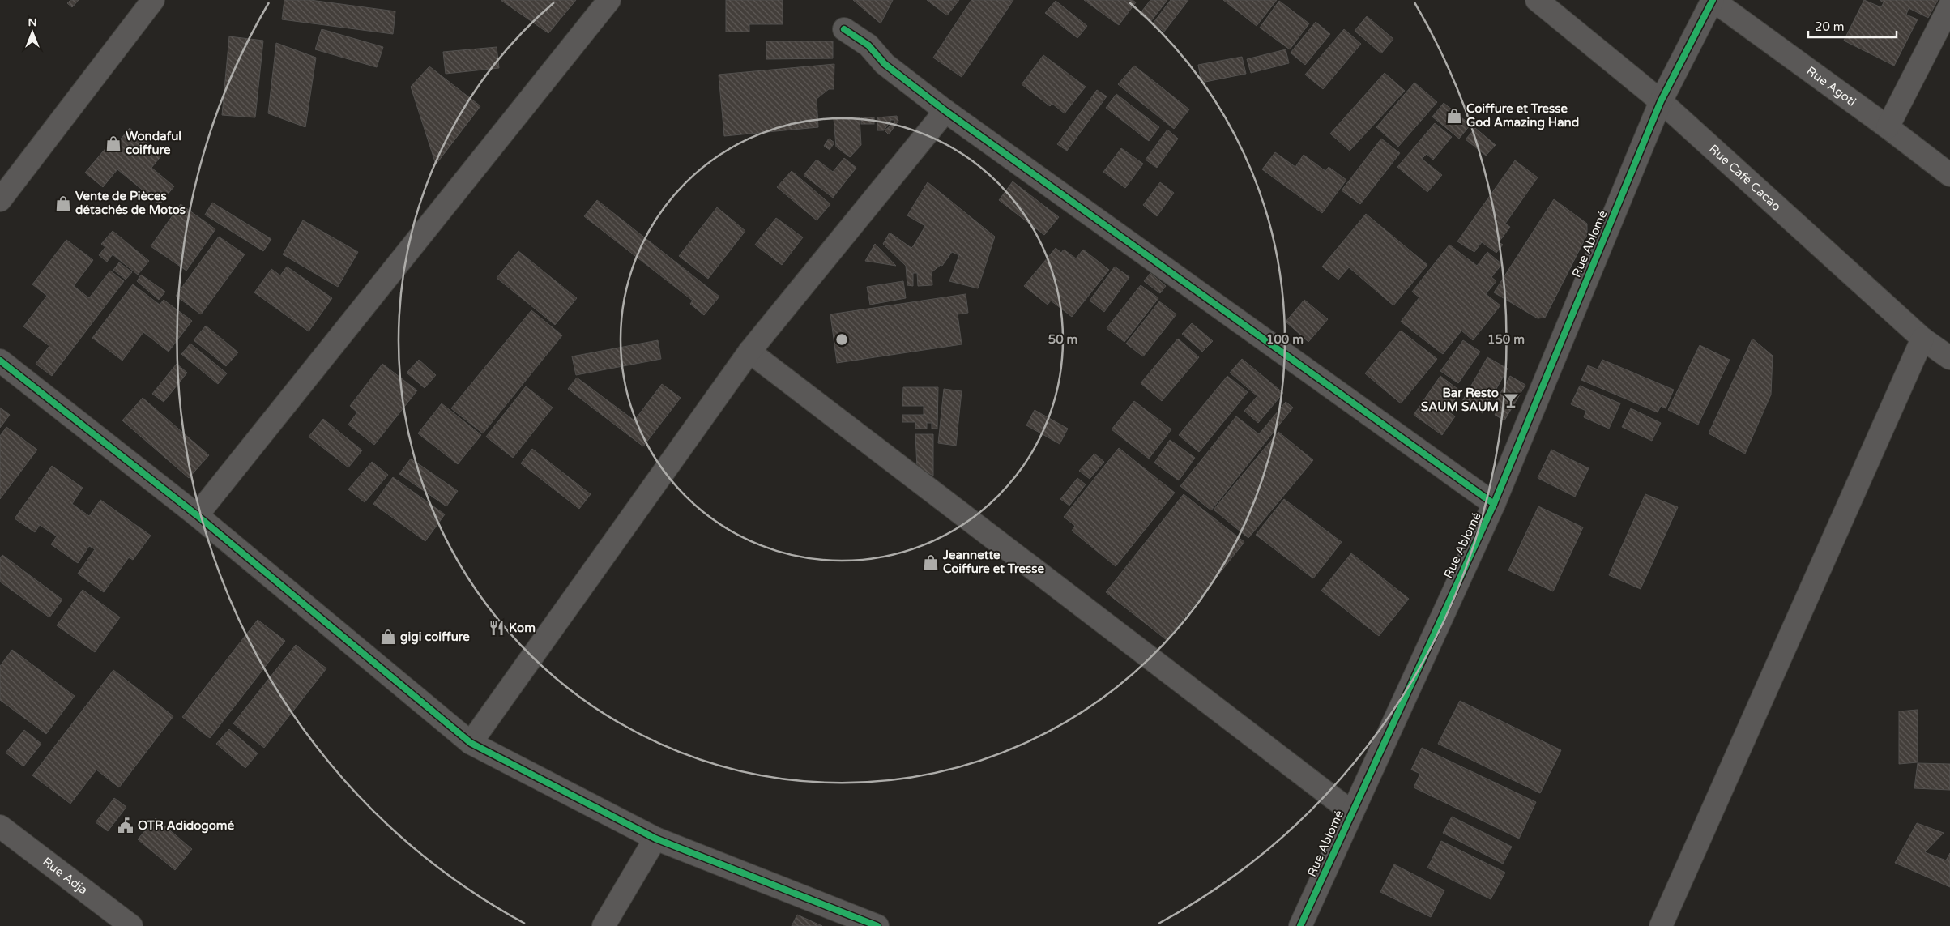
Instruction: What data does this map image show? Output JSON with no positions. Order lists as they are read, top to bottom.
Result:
{
  "streets": {
    "street": [
      "Rue Agoti",
      "Rue Café Cacao",
      "Rue Ablomé",
      "Rue Adja"
    ]
  },
  "crossings": [
    ["Rue Agoti", "Rue Ablomé"],
    ["Rue Café Cacao", "Rue Ablomé"]
  ],
  "places": {
    "shop": [
      "Coiffure et Tresse God Amazing Hand",
      "Wondaful coiffure",
      "Vente de Pièces détachés de Motos",
      "Jeannette Coiffure et Tresse",
      "gigi coiffure"
    ],
    "bar": ["Bar Resto SAUM SAUM"],
    "restaurant": ["Kom"],
    "public building": ["OTR Adidogomé"]
  },
  "scale_bar": "20 m",
  "north": "top",
  "rings": ["50 m", "100 m", "150 m"]
}
